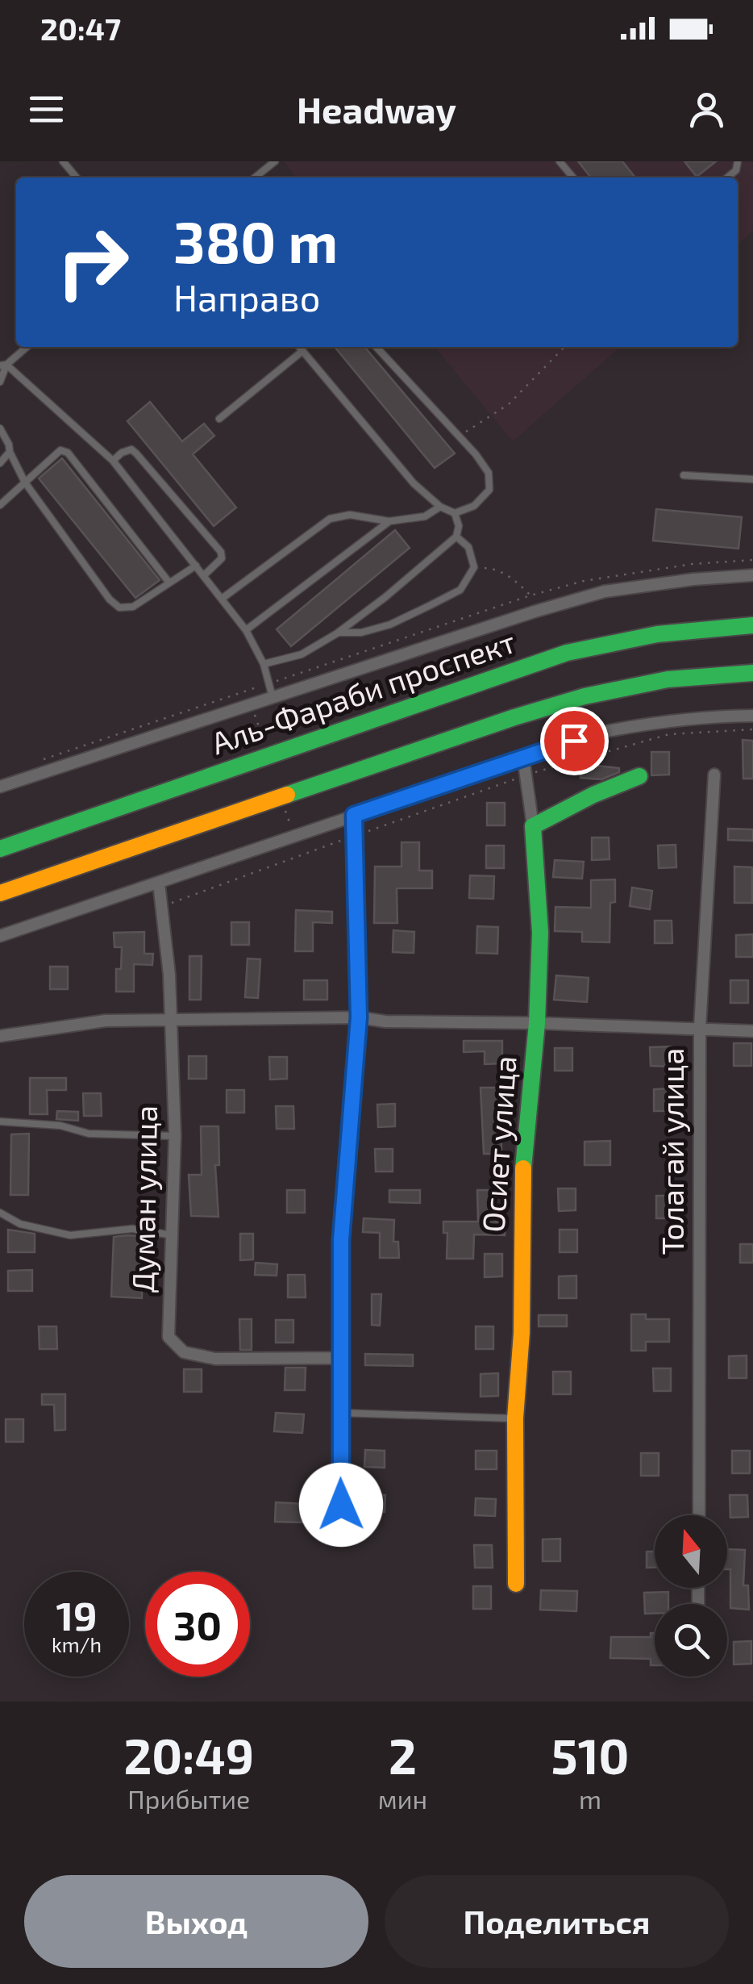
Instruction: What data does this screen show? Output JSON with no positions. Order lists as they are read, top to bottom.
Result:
{
  "streets": {
    "street": [
      "Аль-Фараби проспект",
      "Осиет улица",
      "Толагай улица",
      "Думан улица"
    ]
  },
  "north": "top",
  "page": {
    "status": "20:47",
    "header": "Headway",
    "turn": ["380 m", "Направо"],
    "speed": "19 km/h",
    "limit": "30",
    "eta": [
      "20:49",
      "Прибытие",
      "2",
      "мин",
      "510",
      "m"
    ],
    "buttons": ["Выход", "Поделиться"]
  }
}
